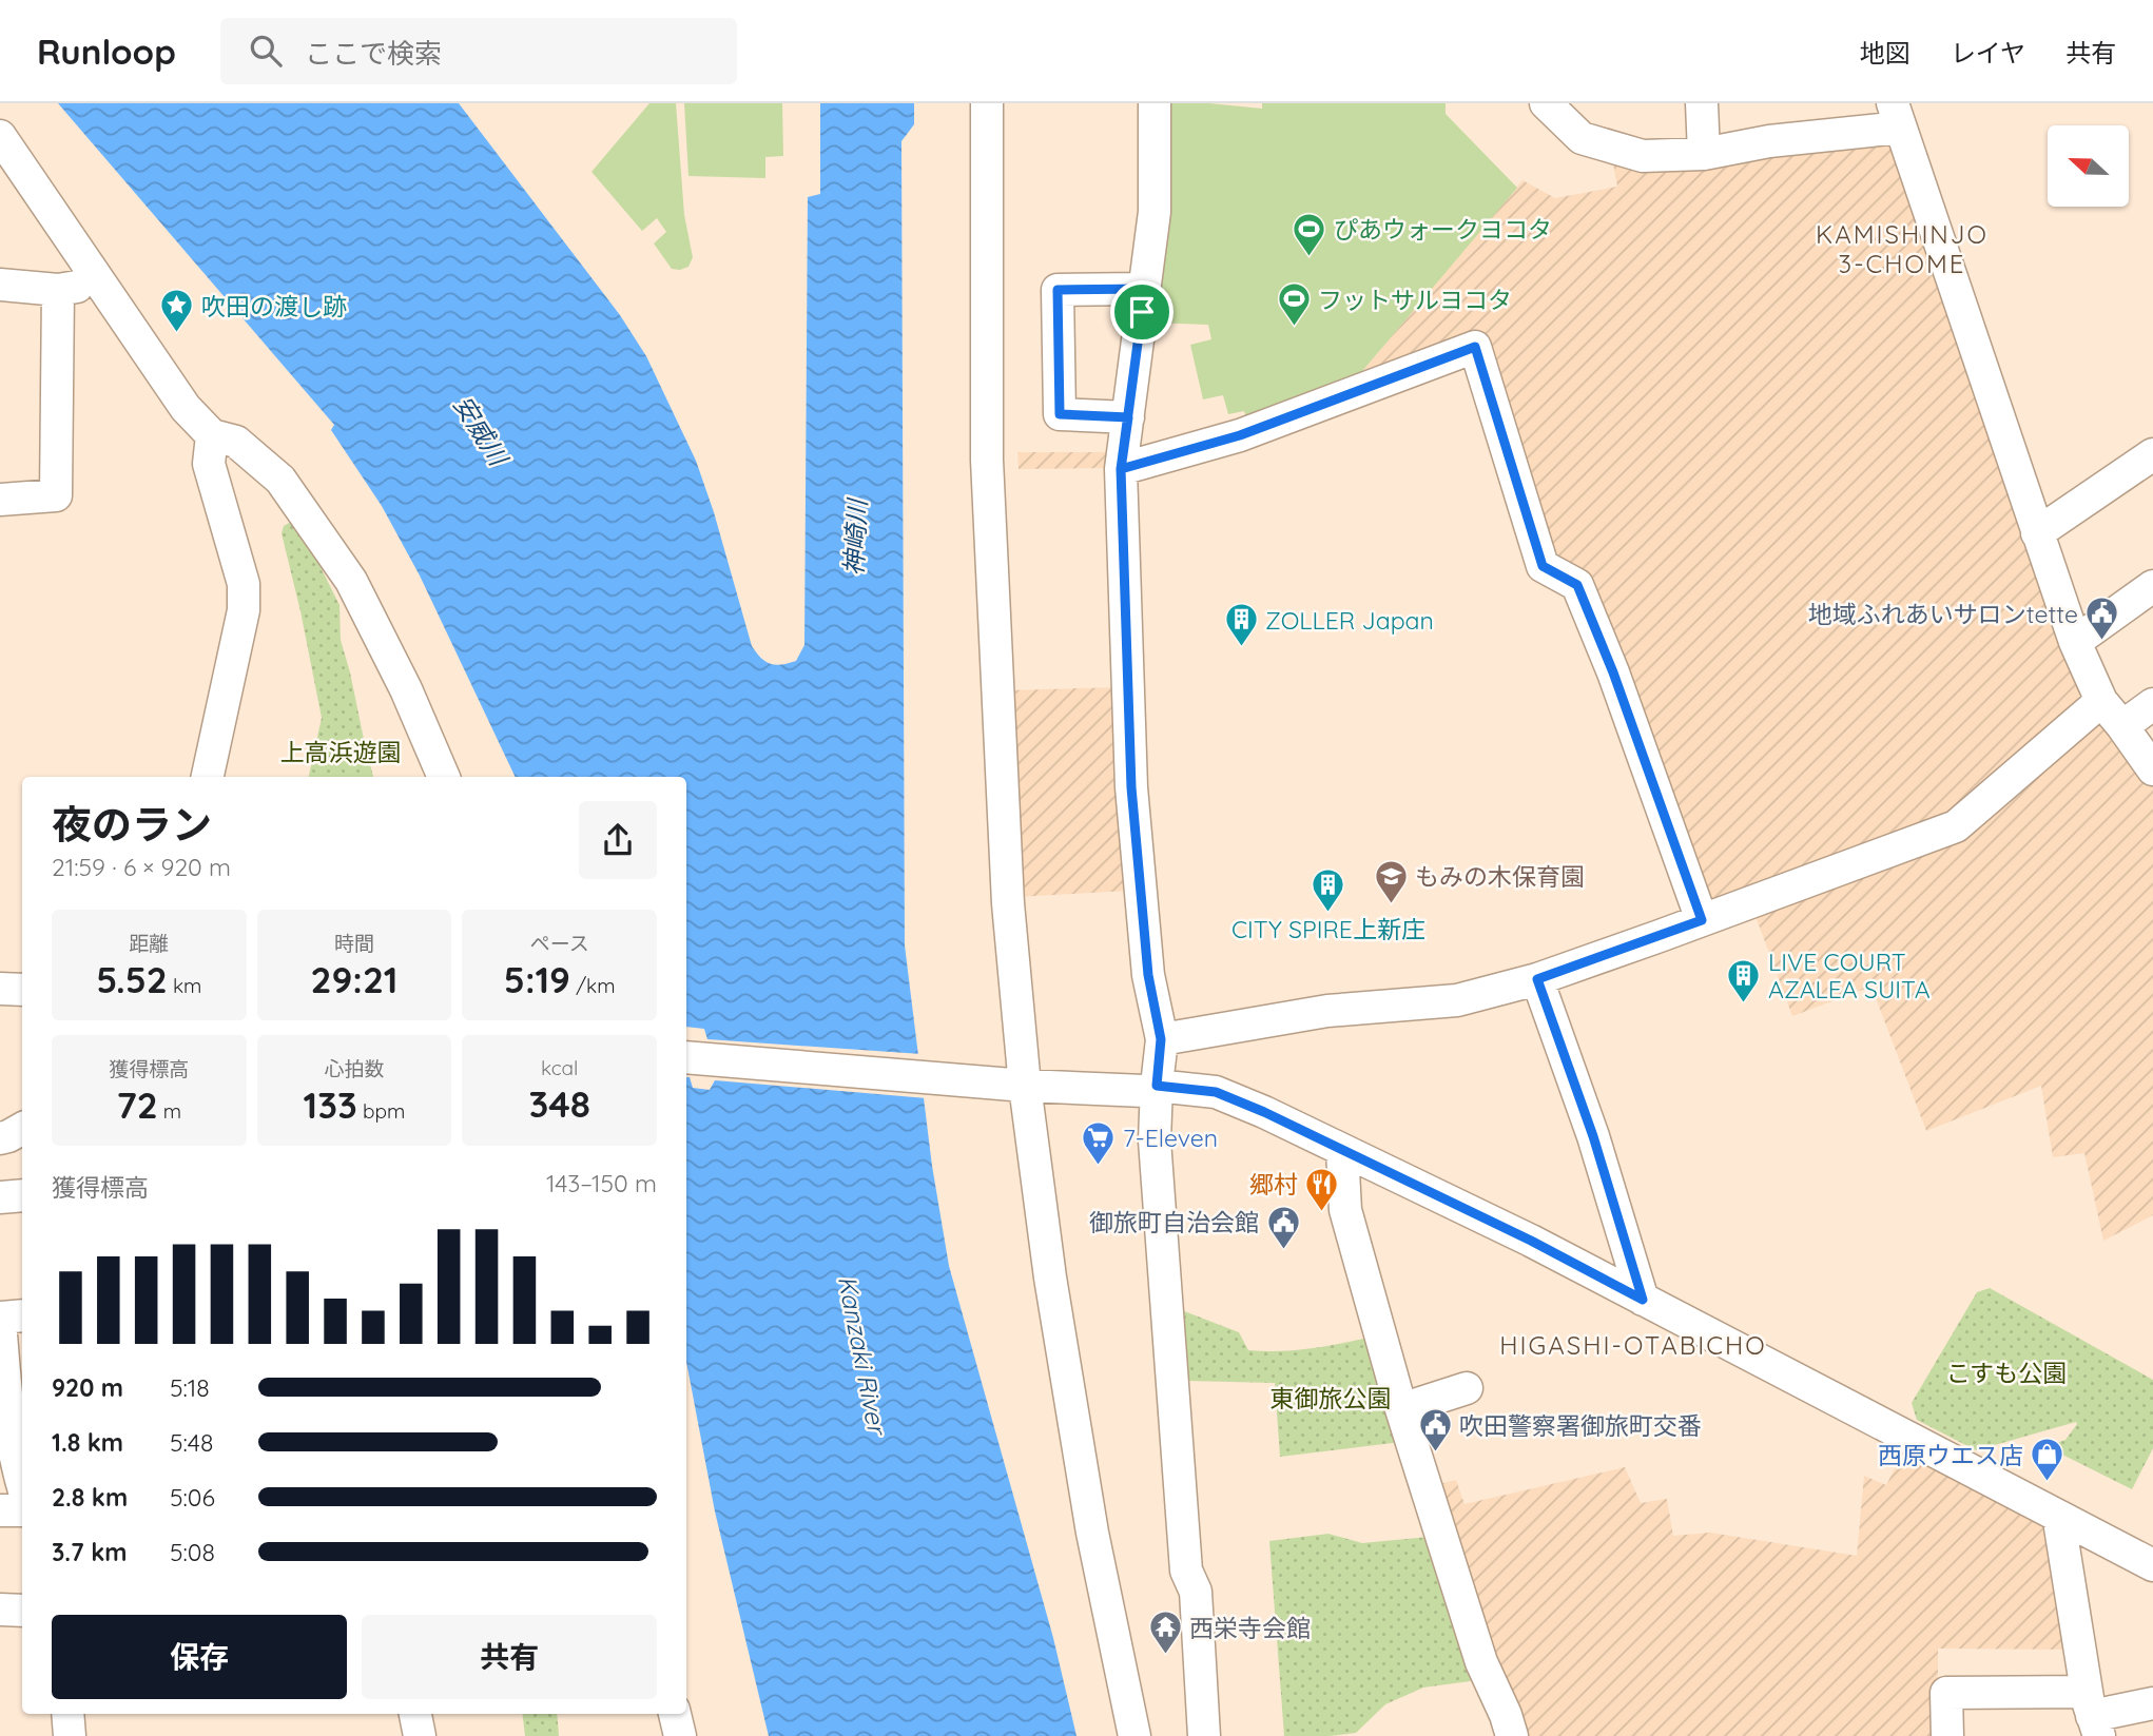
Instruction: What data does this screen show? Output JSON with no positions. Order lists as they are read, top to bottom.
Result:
{
  "districts": ["KAMISHINJO 3-CHOME", "HIGASHI-OTABICHO"],
  "water": ["安威川", "神崎川", "Kanzaki River"],
  "parks": ["上高浜遊園", "こすも公園", "東御旅公園"],
  "places": {
    "sports": ["ぴあウォークヨコタ", "フットサルヨコタ"],
    "place": ["吹田の渡し跡"],
    "public building": ["地域ふれあいサロンtette", "御旅町自治会館", "吹田警察署御旅町交番"],
    "building": ["ZOLLER Japan", "CITY SPIRE上新庄", "LIVE COURT AZALEA SUITA"],
    "school or university": ["もみの木保育園"],
    "supermarket": ["7-Eleven"],
    "restaurant": ["郷村"],
    "shop": ["西原ウエス店"],
    "temple": ["西栄寺会館"]
  },
  "north": "left",
  "page": {
    "header": "Runloop",
    "search": "ここで検索",
    "nav": ["地図", "レイヤ", "共有"],
    "heading": ["夜のラン", "21:59 · 6 × 920 m"],
    "stats": [
      ["距離", "5.52 km"],
      ["時間", "29:21"],
      ["ペース", "5:19 /km"],
      ["獲得標高", "72 m"],
      ["心拍数", "133 bpm"],
      ["kcal", "348"]
    ],
    "chart": ["獲得標高", "143–150 m"],
    "list": [
      {
        "name": "920 m",
        "note": "5:18"
      },
      {
        "name": "1.8 km",
        "note": "5:48"
      },
      {
        "name": "2.8 km",
        "note": "5:06"
      },
      {
        "name": "3.7 km",
        "note": "5:08"
      }
    ],
    "buttons": ["保存", "共有"]
  }
}
